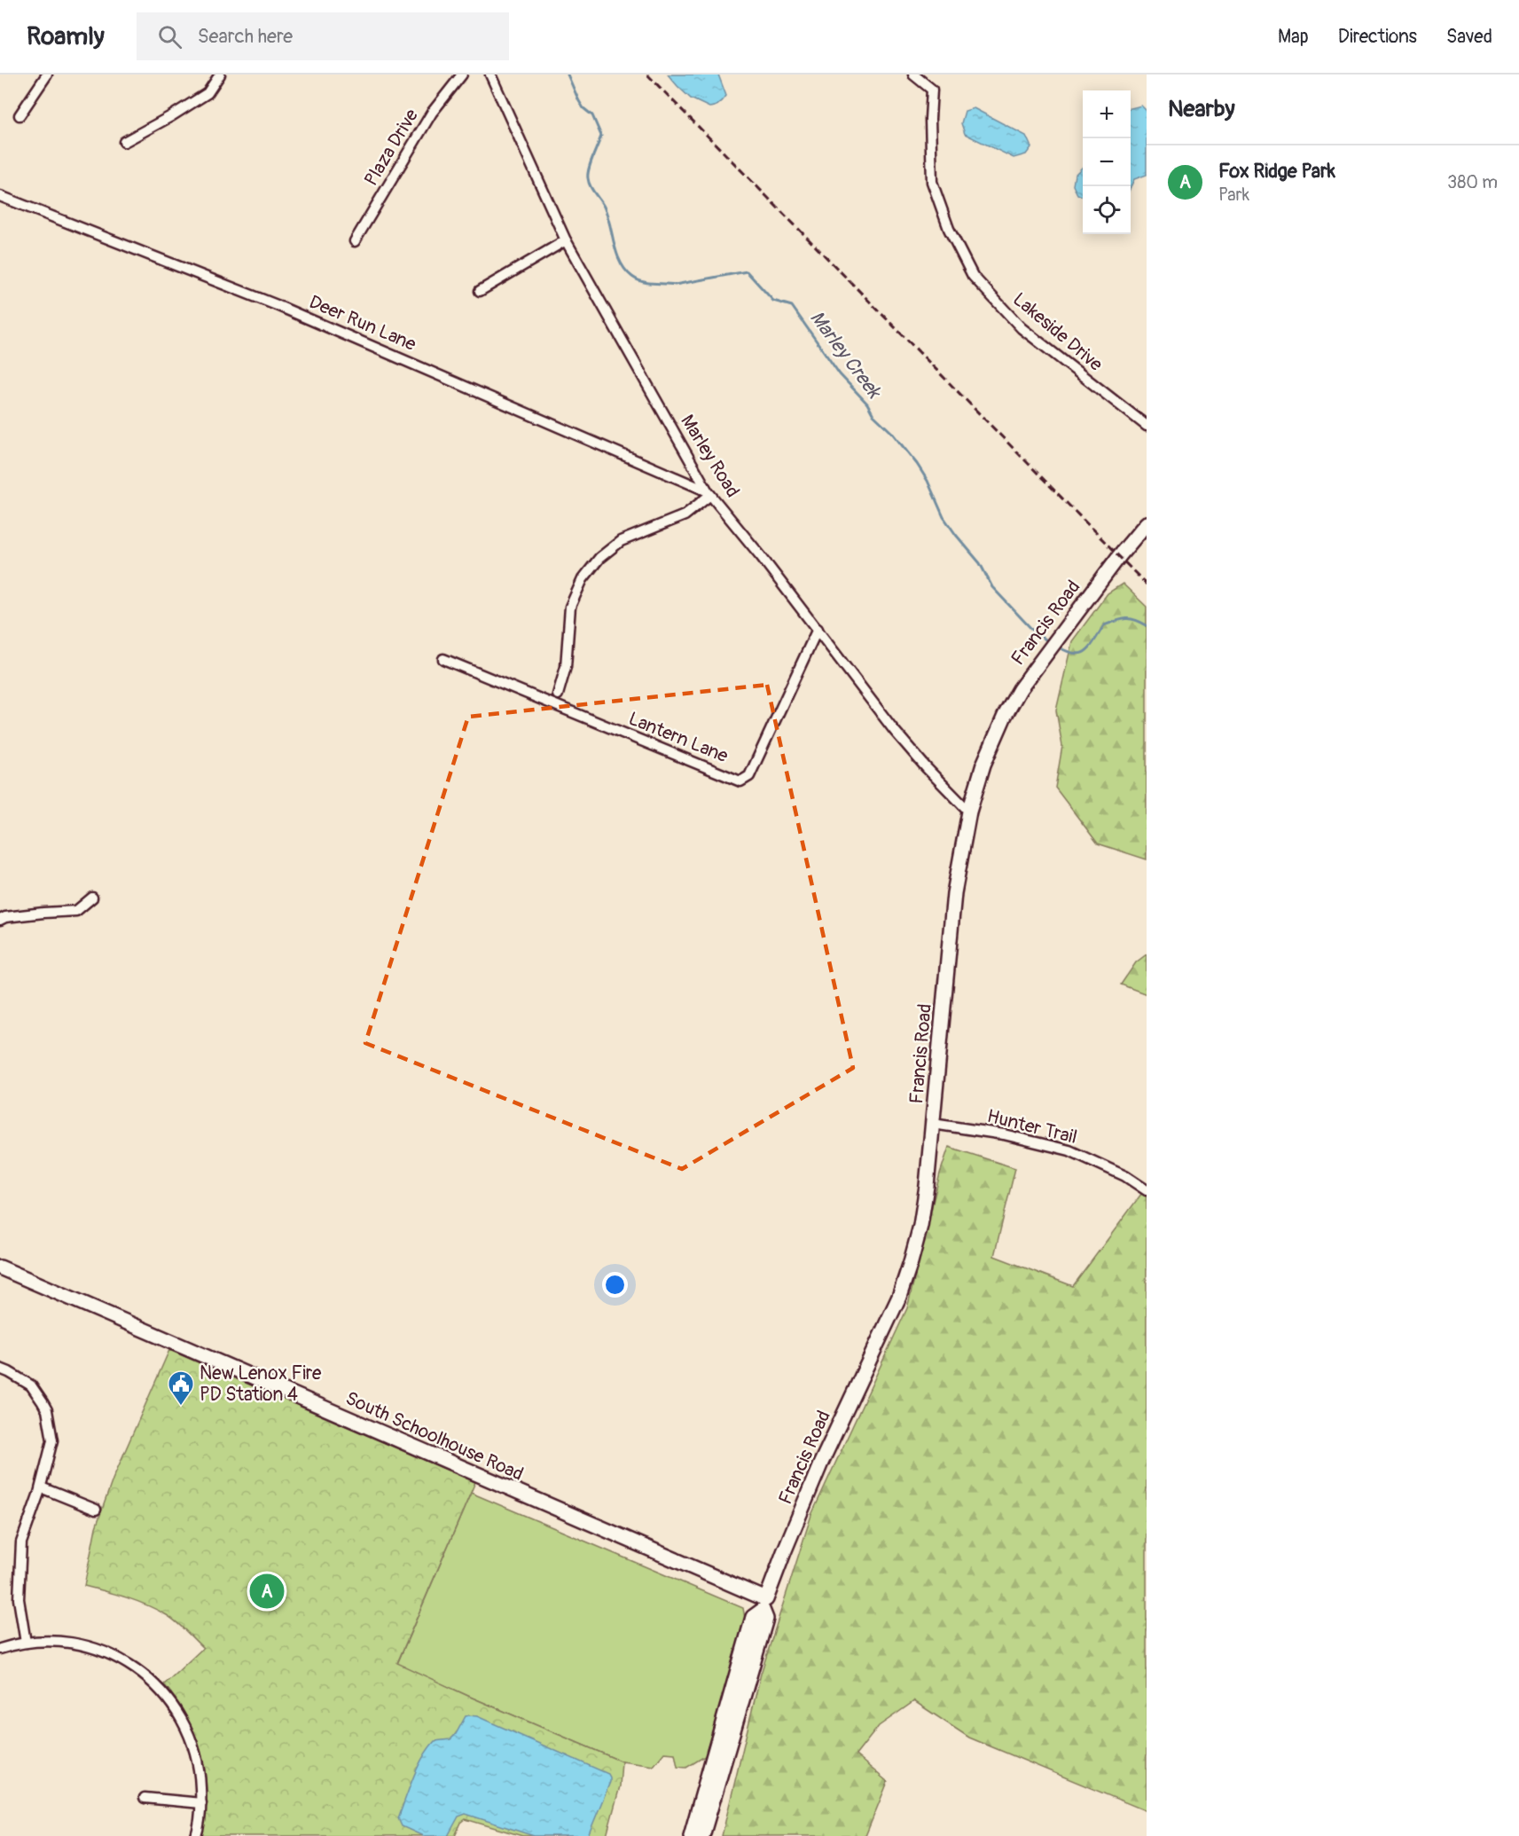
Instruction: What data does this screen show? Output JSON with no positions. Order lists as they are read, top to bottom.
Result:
{
  "streets": {
    "street": [
      "Plaza Drive",
      "Deer Run Lane",
      "Lakeside Drive",
      "Marley Road",
      "Francis Road",
      "Lantern Lane",
      "Hunter Trail",
      "South Schoolhouse Road"
    ]
  },
  "crossings": [
    ["Deer Run Lane", "Marley Road"],
    ["Marley Road", "Francis Road"],
    ["Marley Road", "Lantern Lane"],
    ["Francis Road", "Hunter Trail"],
    ["Francis Road", "South Schoolhouse Road"]
  ],
  "water": ["Marley Creek"],
  "places": {
    "public building": ["New Lenox Fire PD Station 4"]
  },
  "page": {
    "header": "Roamly",
    "search": "Search here",
    "nav": ["Map", "Directions", "Saved"],
    "heading": "Nearby",
    "map_buttons": ["+", "−"],
    "list": [
      {
        "mark": "A",
        "name": "Fox Ridge Park",
        "note": "Park",
        "value": "380 m"
      }
    ],
    "pins": "A"
  }
}
